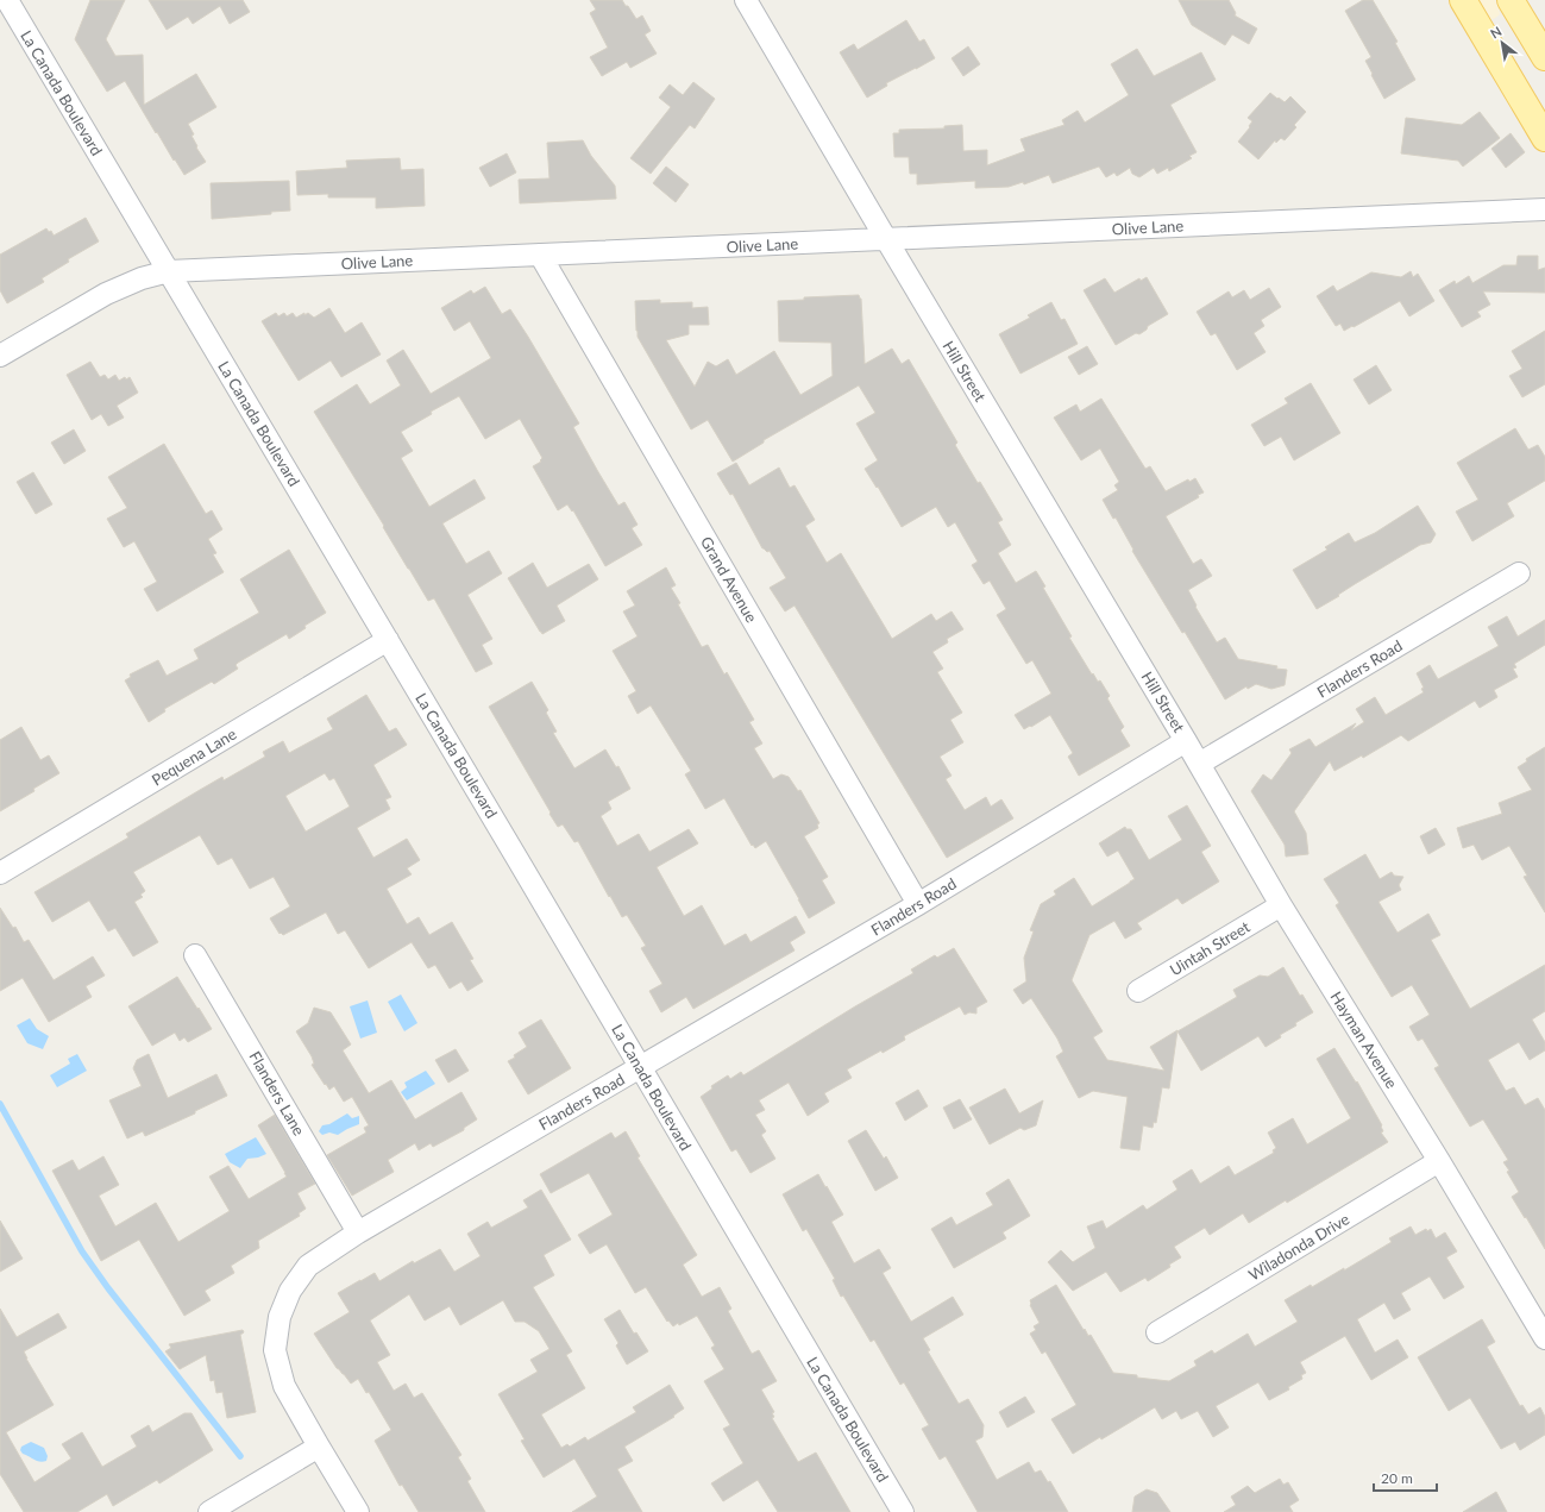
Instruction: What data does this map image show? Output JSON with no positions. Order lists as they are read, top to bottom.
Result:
{
  "streets": {
    "street": [
      "La Canada Boulevard",
      "Olive Lane",
      "Hill Street",
      "Grand Avenue",
      "Flanders Road",
      "Pequena Lane",
      "Uintah Street",
      "Hayman Avenue",
      "Flanders Lane",
      "Wiladonda Drive"
    ]
  },
  "crossings": [
    ["La Canada Boulevard", "Olive Lane"],
    ["La Canada Boulevard", "Flanders Road"],
    ["La Canada Boulevard", "Pequena Lane"],
    ["Olive Lane", "Hill Street"],
    ["Olive Lane", "Grand Avenue"],
    ["Hill Street", "Flanders Road"],
    ["Hill Street", "Hayman Avenue"],
    ["Grand Avenue", "Flanders Road"],
    ["Flanders Road", "Hayman Avenue"],
    ["Flanders Road", "Flanders Lane"],
    ["Uintah Street", "Hayman Avenue"],
    ["Hayman Avenue", "Wiladonda Drive"]
  ],
  "scale_bar": "20 m",
  "north": "top left"
}
